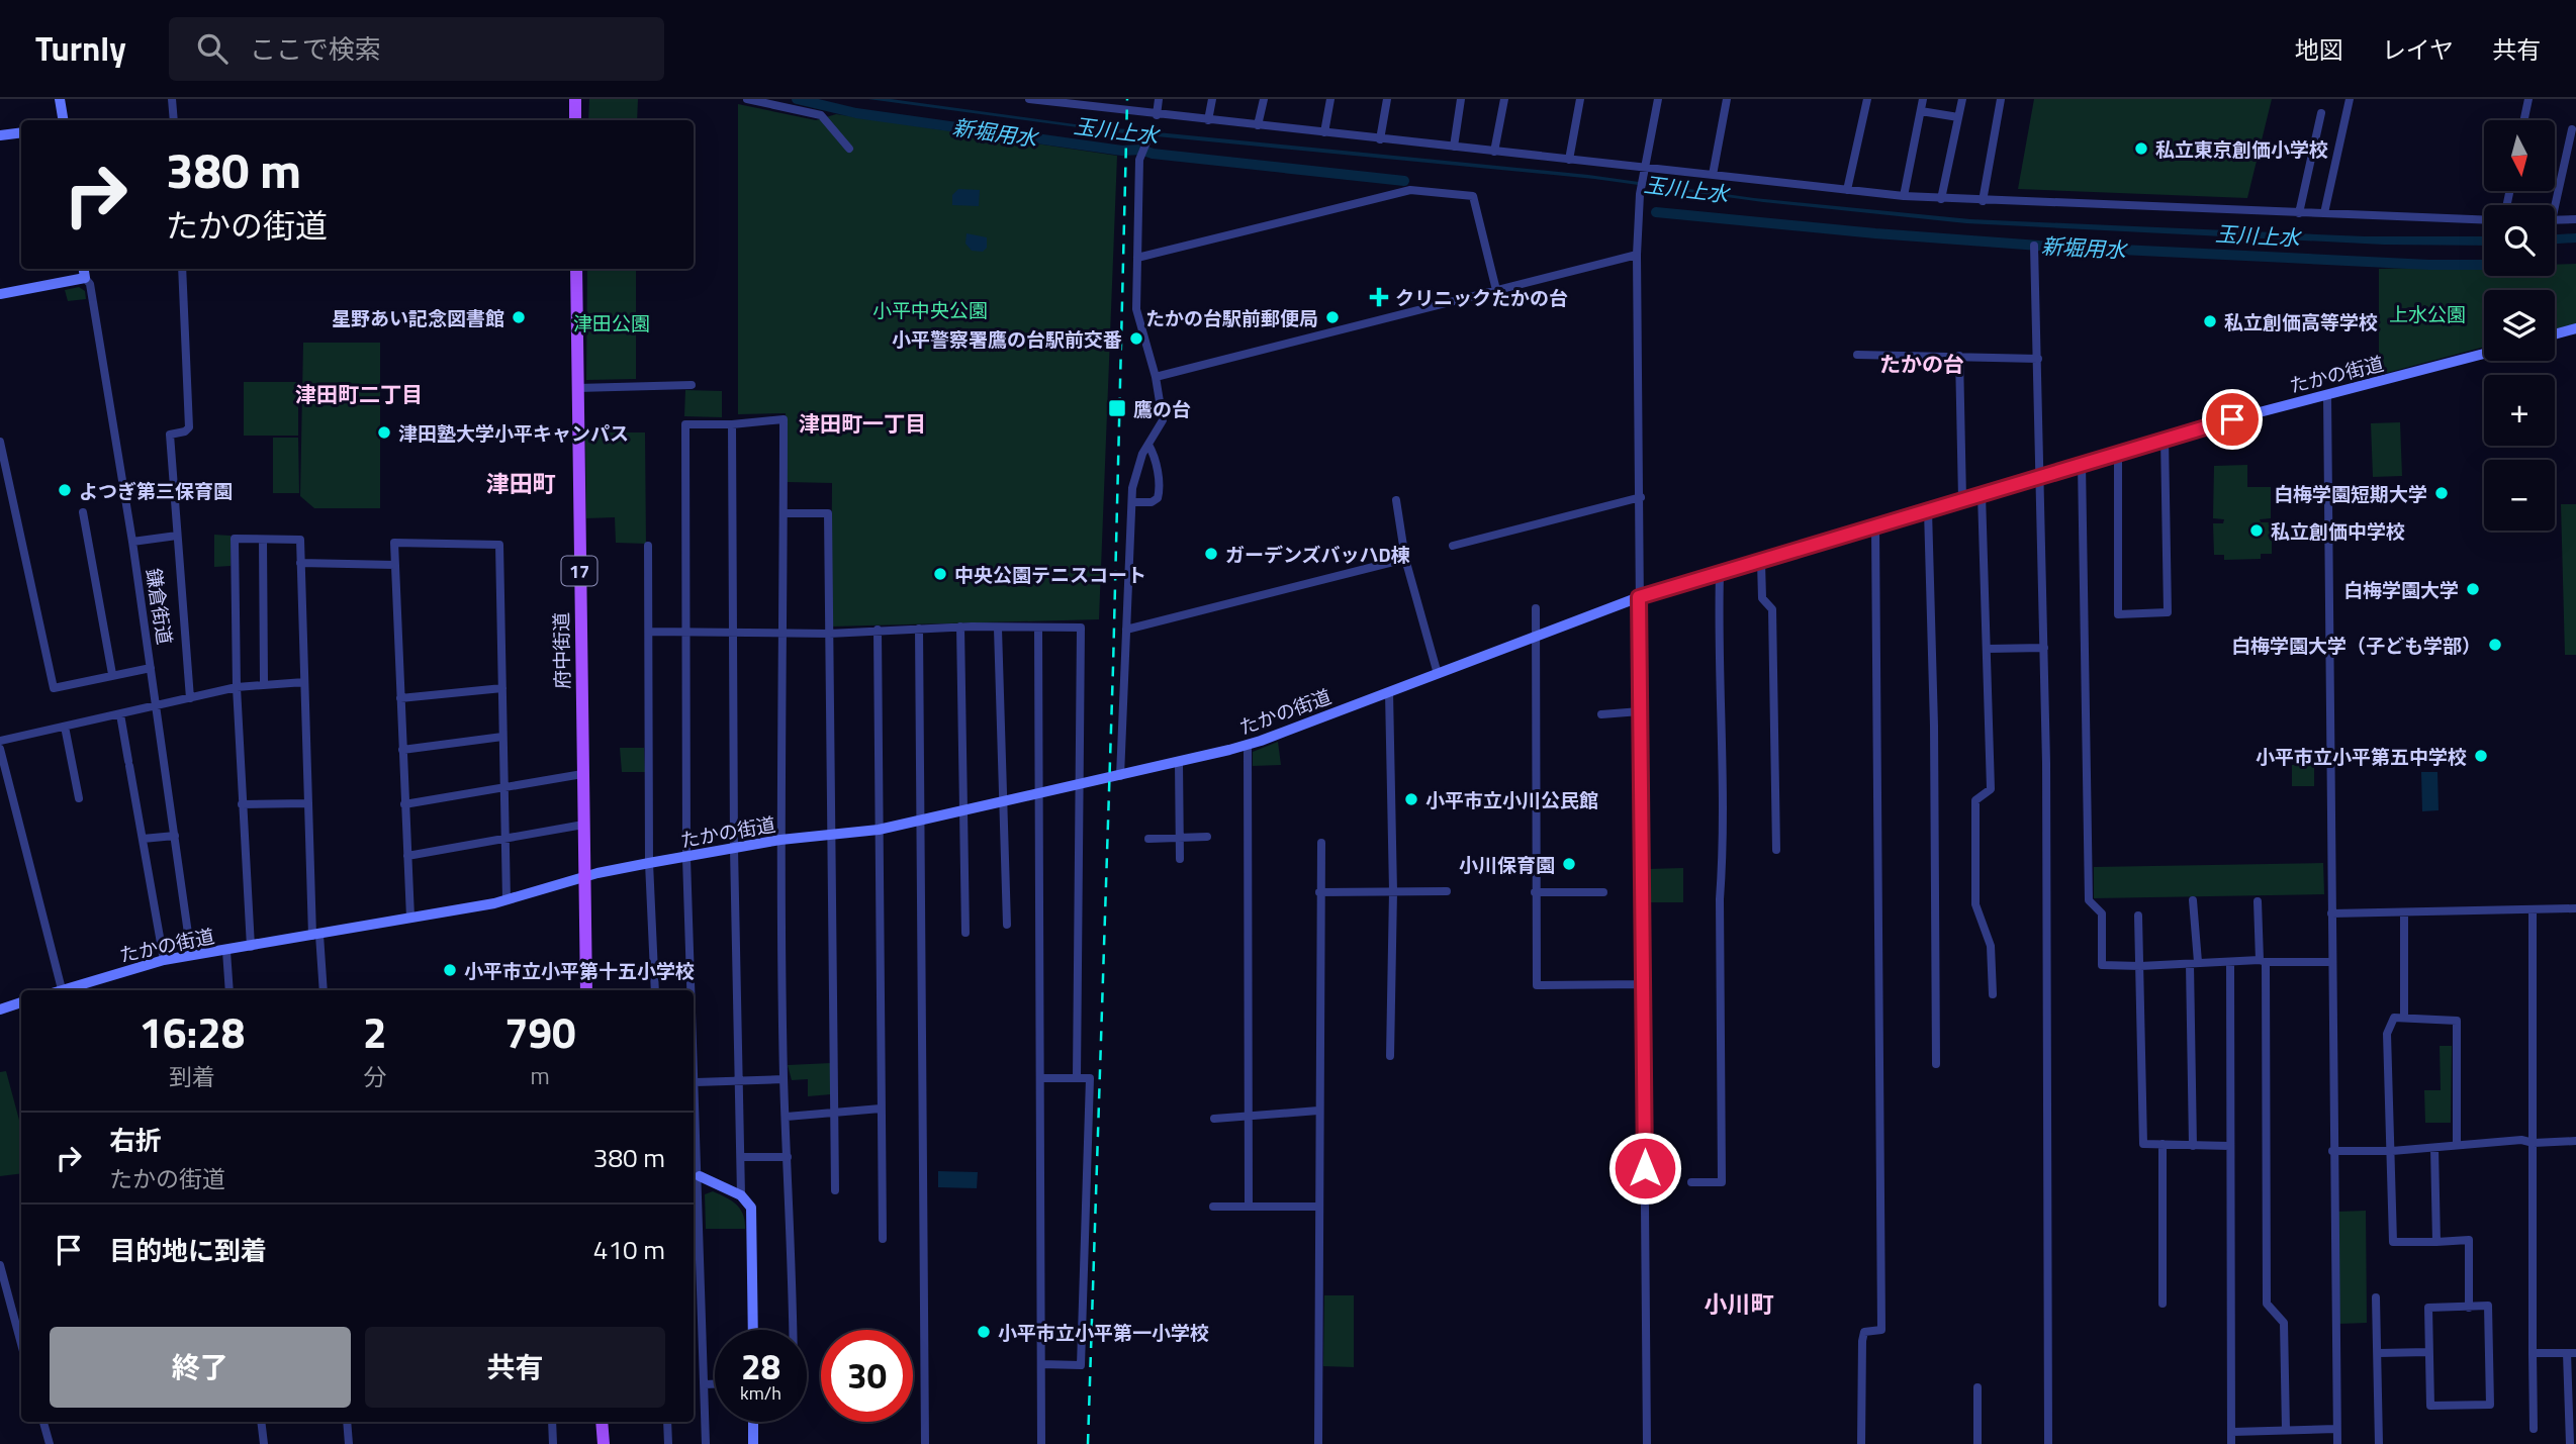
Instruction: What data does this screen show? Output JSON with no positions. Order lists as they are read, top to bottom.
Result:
{
  "streets": {
    "main road": ["17", "府中街道"],
    "street": ["たかの街道", "鎌倉街道"]
  },
  "crossings": [
    ["たかの街道", "鎌倉街道"],
    ["たかの街道", "府中街道"]
  ],
  "districts": [
    "たかの台",
    "津田町二丁目",
    "津田町一丁目",
    "津田町",
    "小川町"
  ],
  "water": ["玉川上水", "新堀用水"],
  "parks": ["小平中央公園", "上水公園", "津田公園"],
  "places": {
    "other": [
      "私立東京創価小学校",
      "星野あい記念図書館",
      "たかの台駅前郵便局",
      "私立創価高等学校",
      "小平警察署鷹の台駅前交番",
      "津田塾大学小平キャンパス",
      "よつぎ第三保育園",
      "白梅学園短期大学",
      "私立創価中学校",
      "ガーデンズバッハD棟",
      "中央公園テニスコート",
      "白梅学園大学",
      "白梅学園大学（子ども学部）",
      "小平市立小平第五中学校",
      "小平市立小川公民館",
      "小川保育園",
      "小平市立小平第十五小学校",
      "小平市立小平第一小学校"
    ],
    "health": ["クリニックたかの台"],
    "transit": ["鷹の台"]
  },
  "north": "bottom",
  "page": {
    "header": "Turnly",
    "search": "ここで検索",
    "nav": ["地図", "レイヤ", "共有"],
    "map_buttons": ["+", "−"],
    "turn": ["380 m", "たかの街道"],
    "eta": [
      "16:28",
      "到着",
      "2",
      "分",
      "790",
      "m"
    ],
    "list": [
      {
        "name": "右折",
        "note": "たかの街道",
        "value": "380 m"
      },
      {
        "name": "目的地に到着",
        "value": "410 m"
      }
    ],
    "buttons": ["終了", "共有"],
    "speed": "28 km/h",
    "limit": "30"
  }
}
